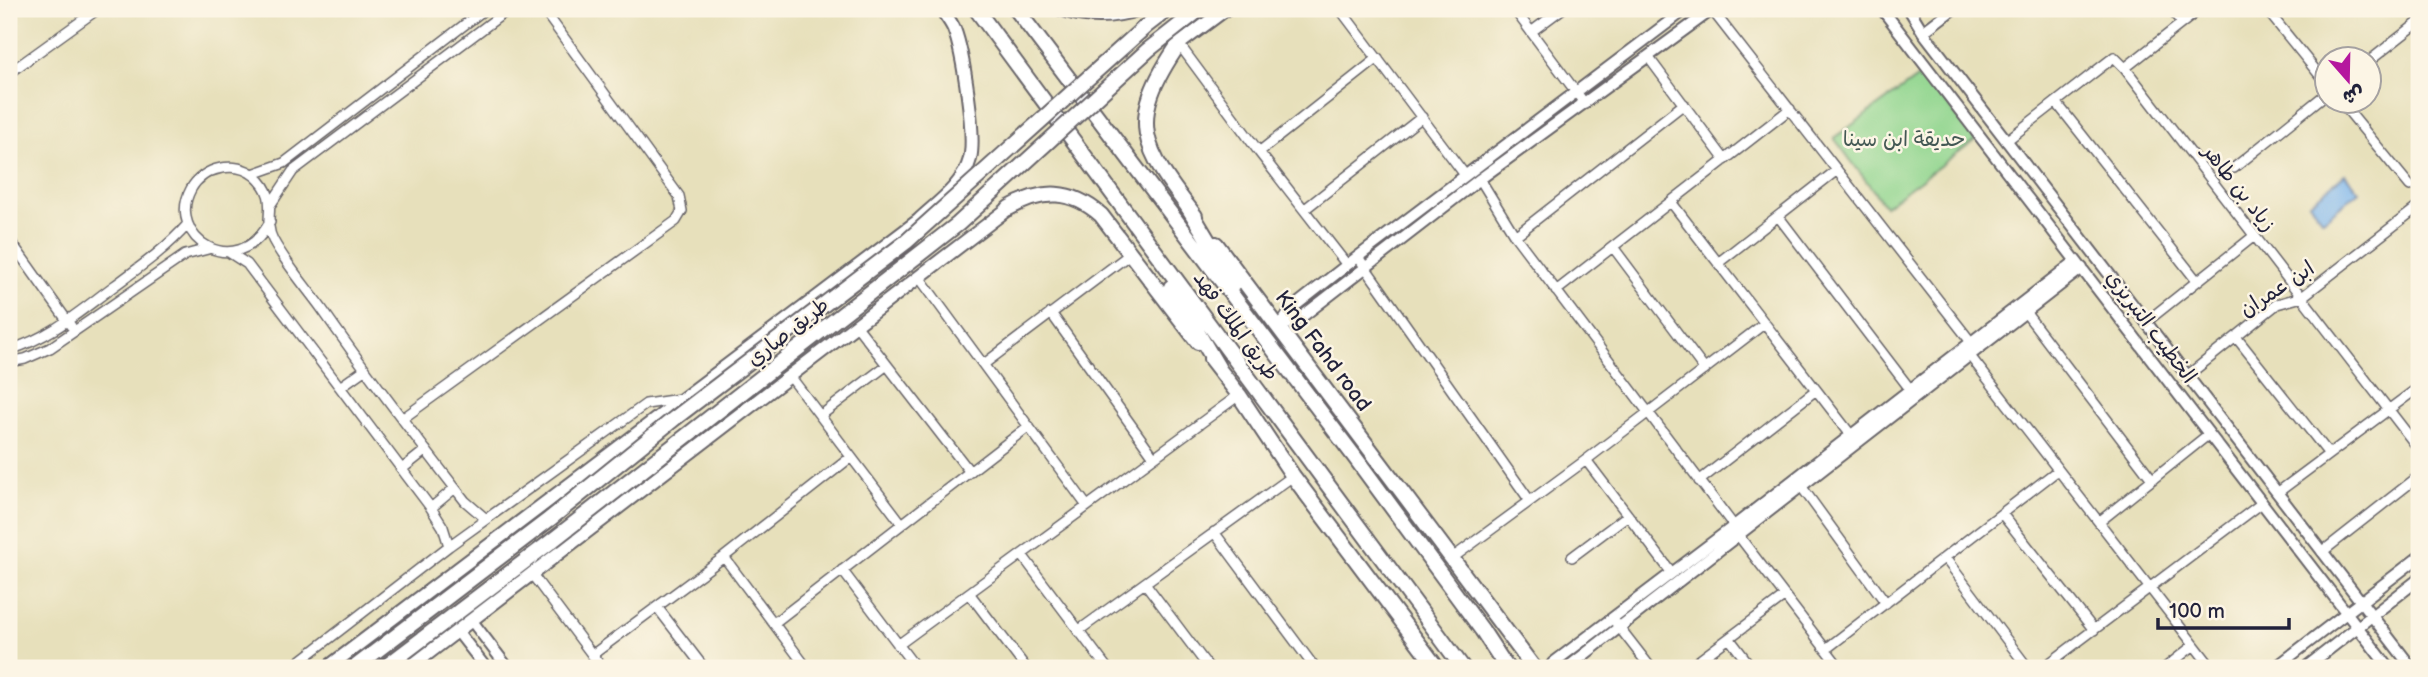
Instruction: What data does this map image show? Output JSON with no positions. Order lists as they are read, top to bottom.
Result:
{
  "streets": {
    "main road": ["طريق الملك فهد", "طريق صاري", "King Fahd road"],
    "street": ["زياد بن طاهر", "ابن عمران", "الخطيب التبريزي"]
  },
  "crossings": [
    ["زياد بن طاهر", "ابن عمران"],
    ["ابن عمران", "الخطيب التبريزي"],
    ["طريق الملك فهد", "King Fahd road"]
  ],
  "parks": ["حديقة ابن سينا"],
  "scale_bar": "100 m",
  "north": "bottom"
}
